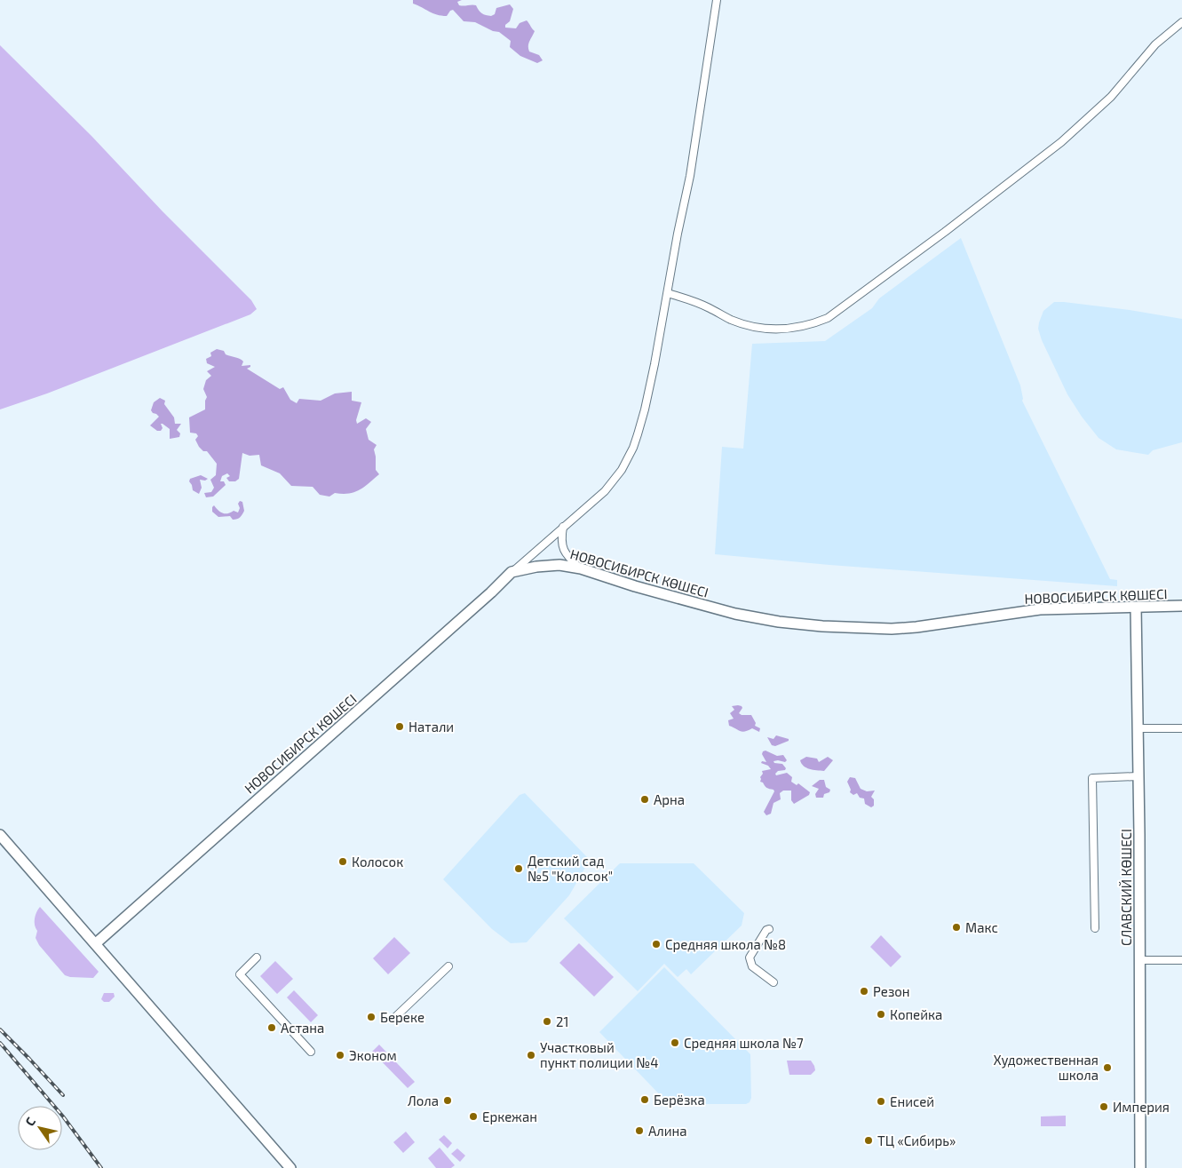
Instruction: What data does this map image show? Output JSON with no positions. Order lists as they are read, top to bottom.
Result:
{
  "streets": {
    "main road": ["НОВОСИБИРСК КӨШЕСІ", "СЛАВСКИЙ КӨШЕСІ"]
  },
  "crossings": [
    ["НОВОСИБИРСК КӨШЕСІ", "СЛАВСКИЙ КӨШЕСІ"]
  ],
  "places": [
    "Натали",
    "Арна",
    "Колосок",
    "Детский сад №5 \"Колосок\"",
    "Макс",
    "Средняя школа №8",
    "Резон",
    "Копейка",
    "Береке",
    "21",
    "Астана",
    "Средняя школа №7",
    "Эконом",
    "Участковый пункт полиции №4",
    "Художественная школа",
    "Берёзка",
    "Лола",
    "Енисей",
    "Империя",
    "Еркежан",
    "Алина",
    "ТЦ «Сибирь»"
  ],
  "north": "top left"
}
